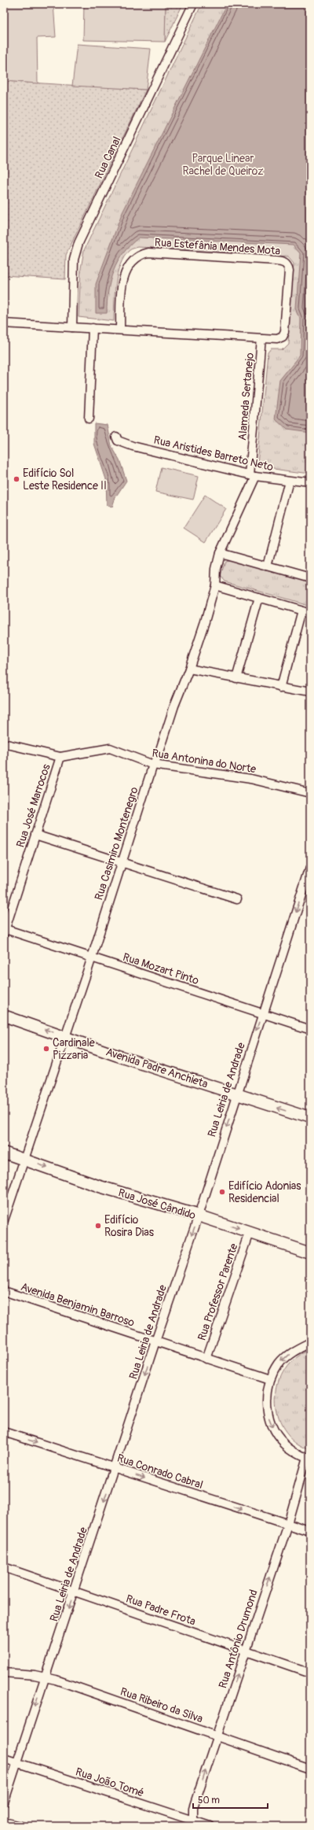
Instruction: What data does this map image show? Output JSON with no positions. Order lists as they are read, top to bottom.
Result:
{
  "streets": {
    "street": [
      "Rua Canal",
      "Rua Estefânia Mendes Mota",
      "Alameda Sertanejo",
      "Rua Aristides Barreto Neto",
      "Rua Antonina do Norte",
      "Rua José Marrocos",
      "Rua Casimiro Montenegro",
      "Rua Mozart Pinto",
      "Avenida Padre Anchieta",
      "Rua Leiria de Andrade",
      "Rua José Cândido",
      "Rua Professor Parente",
      "Avenida Benjamin Barroso",
      "Rua Conrado Cabral",
      "Rua Padre Frota",
      "Rua Antônio Drumond",
      "Rua Ribeiro da Silva",
      "Rua João Tomé"
    ]
  },
  "crossings": [
    ["Rua Canal", "Rua Estefânia Mendes Mota"],
    ["Rua Estefânia Mendes Mota", "Alameda Sertanejo"],
    ["Alameda Sertanejo", "Rua Aristides Barreto Neto"],
    ["Alameda Sertanejo", "Rua Casimiro Montenegro"],
    ["Rua Aristides Barreto Neto", "Rua Casimiro Montenegro"],
    ["Rua Antonina do Norte", "Rua José Marrocos"],
    ["Rua Antonina do Norte", "Rua Casimiro Montenegro"],
    ["Rua José Marrocos", "Rua Mozart Pinto"],
    ["Rua Casimiro Montenegro", "Rua Mozart Pinto"],
    ["Rua Casimiro Montenegro", "Avenida Padre Anchieta"],
    ["Rua Casimiro Montenegro", "Rua José Cândido"],
    ["Rua Mozart Pinto", "Rua Leiria de Andrade"],
    ["Avenida Padre Anchieta", "Rua Leiria de Andrade"],
    ["Rua Leiria de Andrade", "Rua José Cândido"],
    ["Rua Leiria de Andrade", "Avenida Benjamin Barroso"],
    ["Rua Leiria de Andrade", "Rua Conrado Cabral"],
    ["Rua Leiria de Andrade", "Rua Padre Frota"],
    ["Rua Leiria de Andrade", "Rua Ribeiro da Silva"],
    ["Rua Leiria de Andrade", "Rua João Tomé"],
    ["Rua José Cândido", "Rua Professor Parente"],
    ["Rua Professor Parente", "Avenida Benjamin Barroso"],
    ["Rua Conrado Cabral", "Rua Antônio Drumond"],
    ["Rua Padre Frota", "Rua Antônio Drumond"],
    ["Rua Antônio Drumond", "Rua Ribeiro da Silva"],
    ["Rua Antônio Drumond", "Rua João Tomé"]
  ],
  "one_way": [
    "Avenida Padre Anchieta",
    "Rua Leiria de Andrade",
    "Rua José Cândido",
    "Rua Conrado Cabral",
    "Rua Antônio Drumond"
  ],
  "parks": ["Parque Linear Rachel de Queiroz"],
  "places": [
    "Edifício Sol Leste Residence II",
    "Cardinale Pizzaria",
    "Edifício Adonias Residencial",
    "Edifício Rosira Dias"
  ],
  "scale_bar": "50 m"
}
